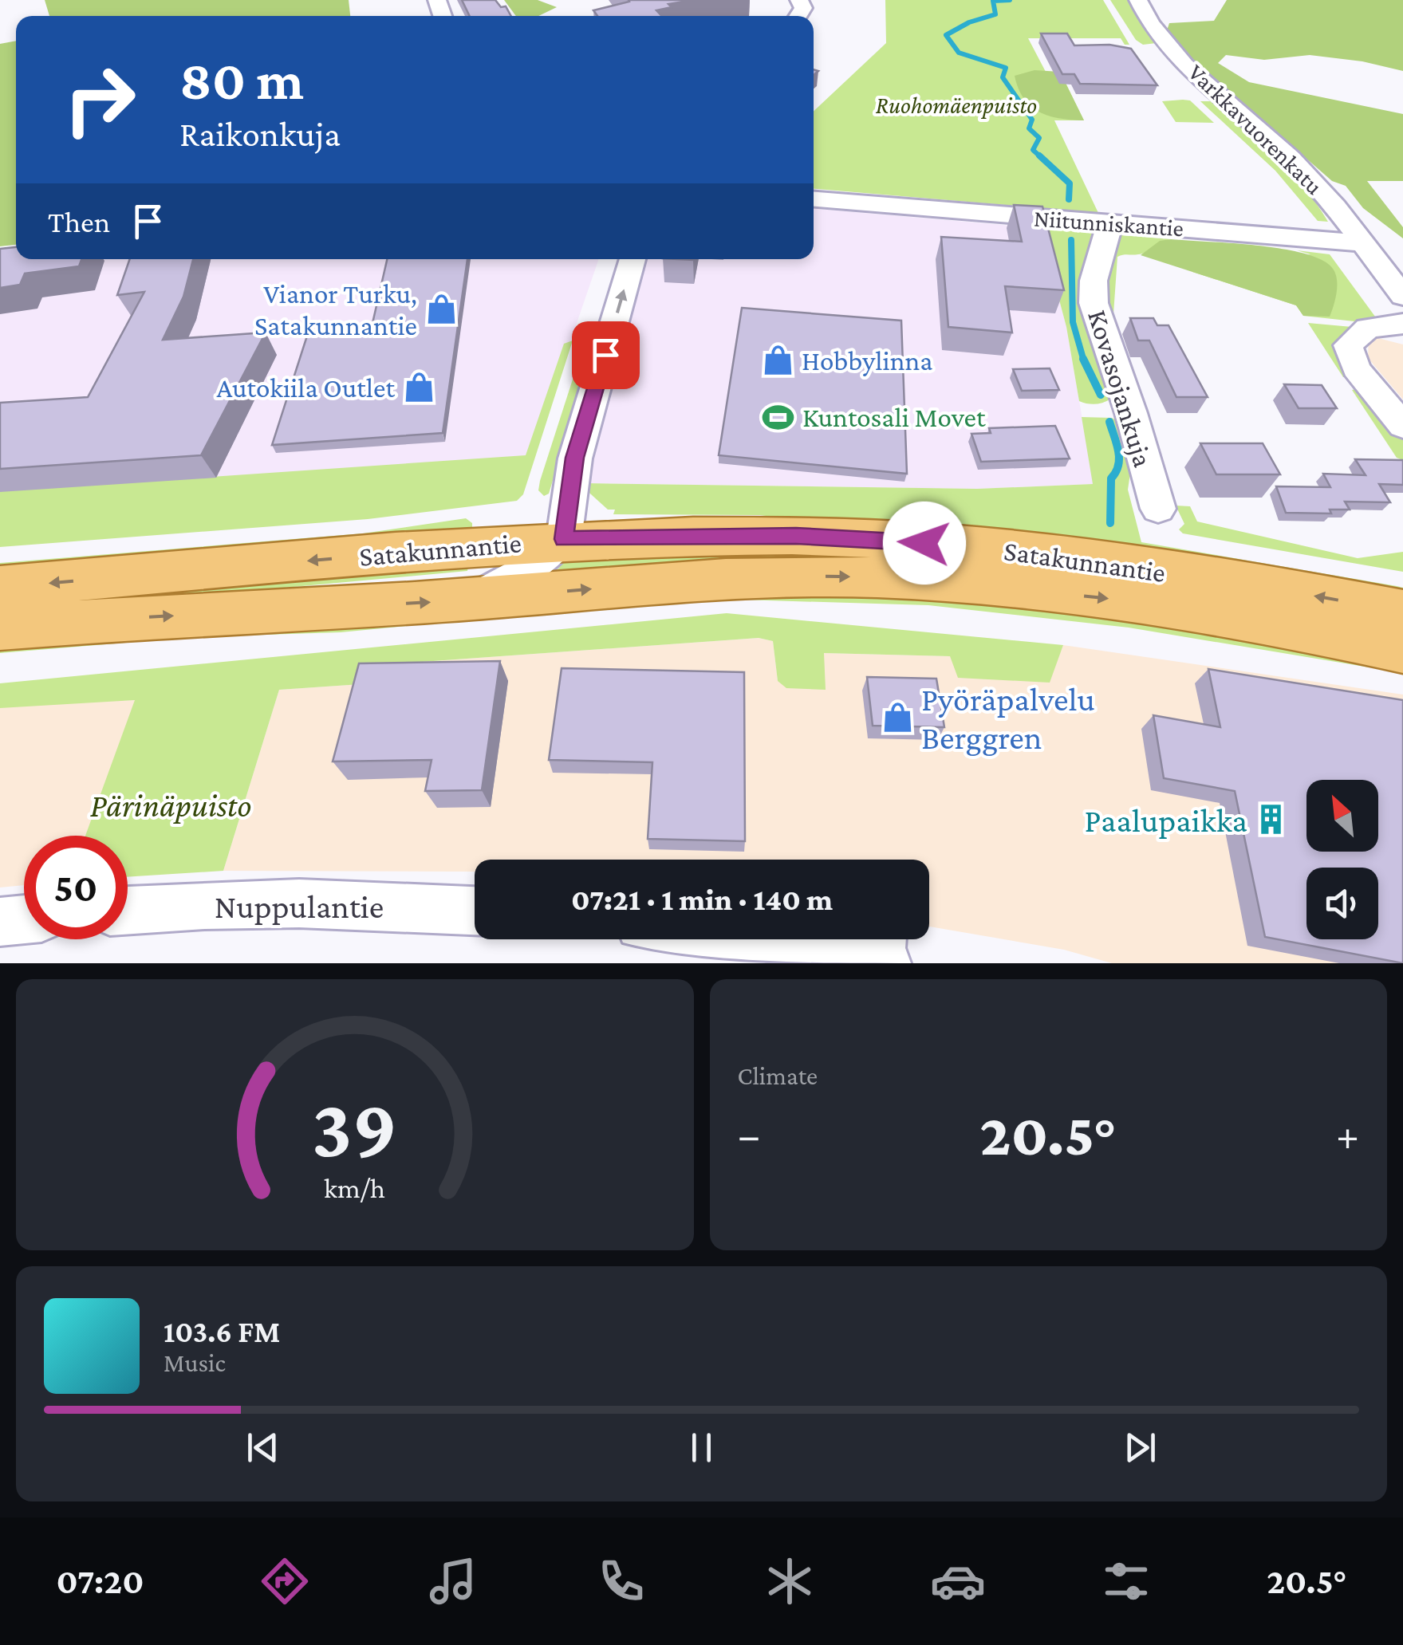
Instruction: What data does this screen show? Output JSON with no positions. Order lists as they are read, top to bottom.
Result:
{
  "streets": {
    "main road": ["Satakunnantie"],
    "street": [
      "Varkkavuorenkatu",
      "Niitunniskantie",
      "Kovasojankuja",
      "Nuppulantie"
    ]
  },
  "crossings": [
    ["Varkkavuorenkatu", "Niitunniskantie"],
    ["Niitunniskantie", "Kovasojankuja"]
  ],
  "parks": ["Ruohomäenpuisto", "Pärinäpuisto"],
  "places": {
    "shop": [
      "Vianor Turku, Satakunnantie",
      "Hobbylinna",
      "Autokiila Outlet",
      "Pyöräpalvelu Berggren"
    ],
    "sports": ["Kuntosali Movet"],
    "building": ["Paalupaikka"]
  },
  "north": "top left",
  "page": {
    "turn": ["80 m", "Raikonkuja"],
    "then": "Then",
    "limit": "50",
    "trip": "07:21 · 1 min · 140 m",
    "tile": "Climate",
    "heat": ["−", "20.5°", "+"],
    "song": ["103.6 FM", "Music"],
    "tabs": ["07:20", "20.5°"],
    "gauge": ["39", "km/h"]
  }
}
